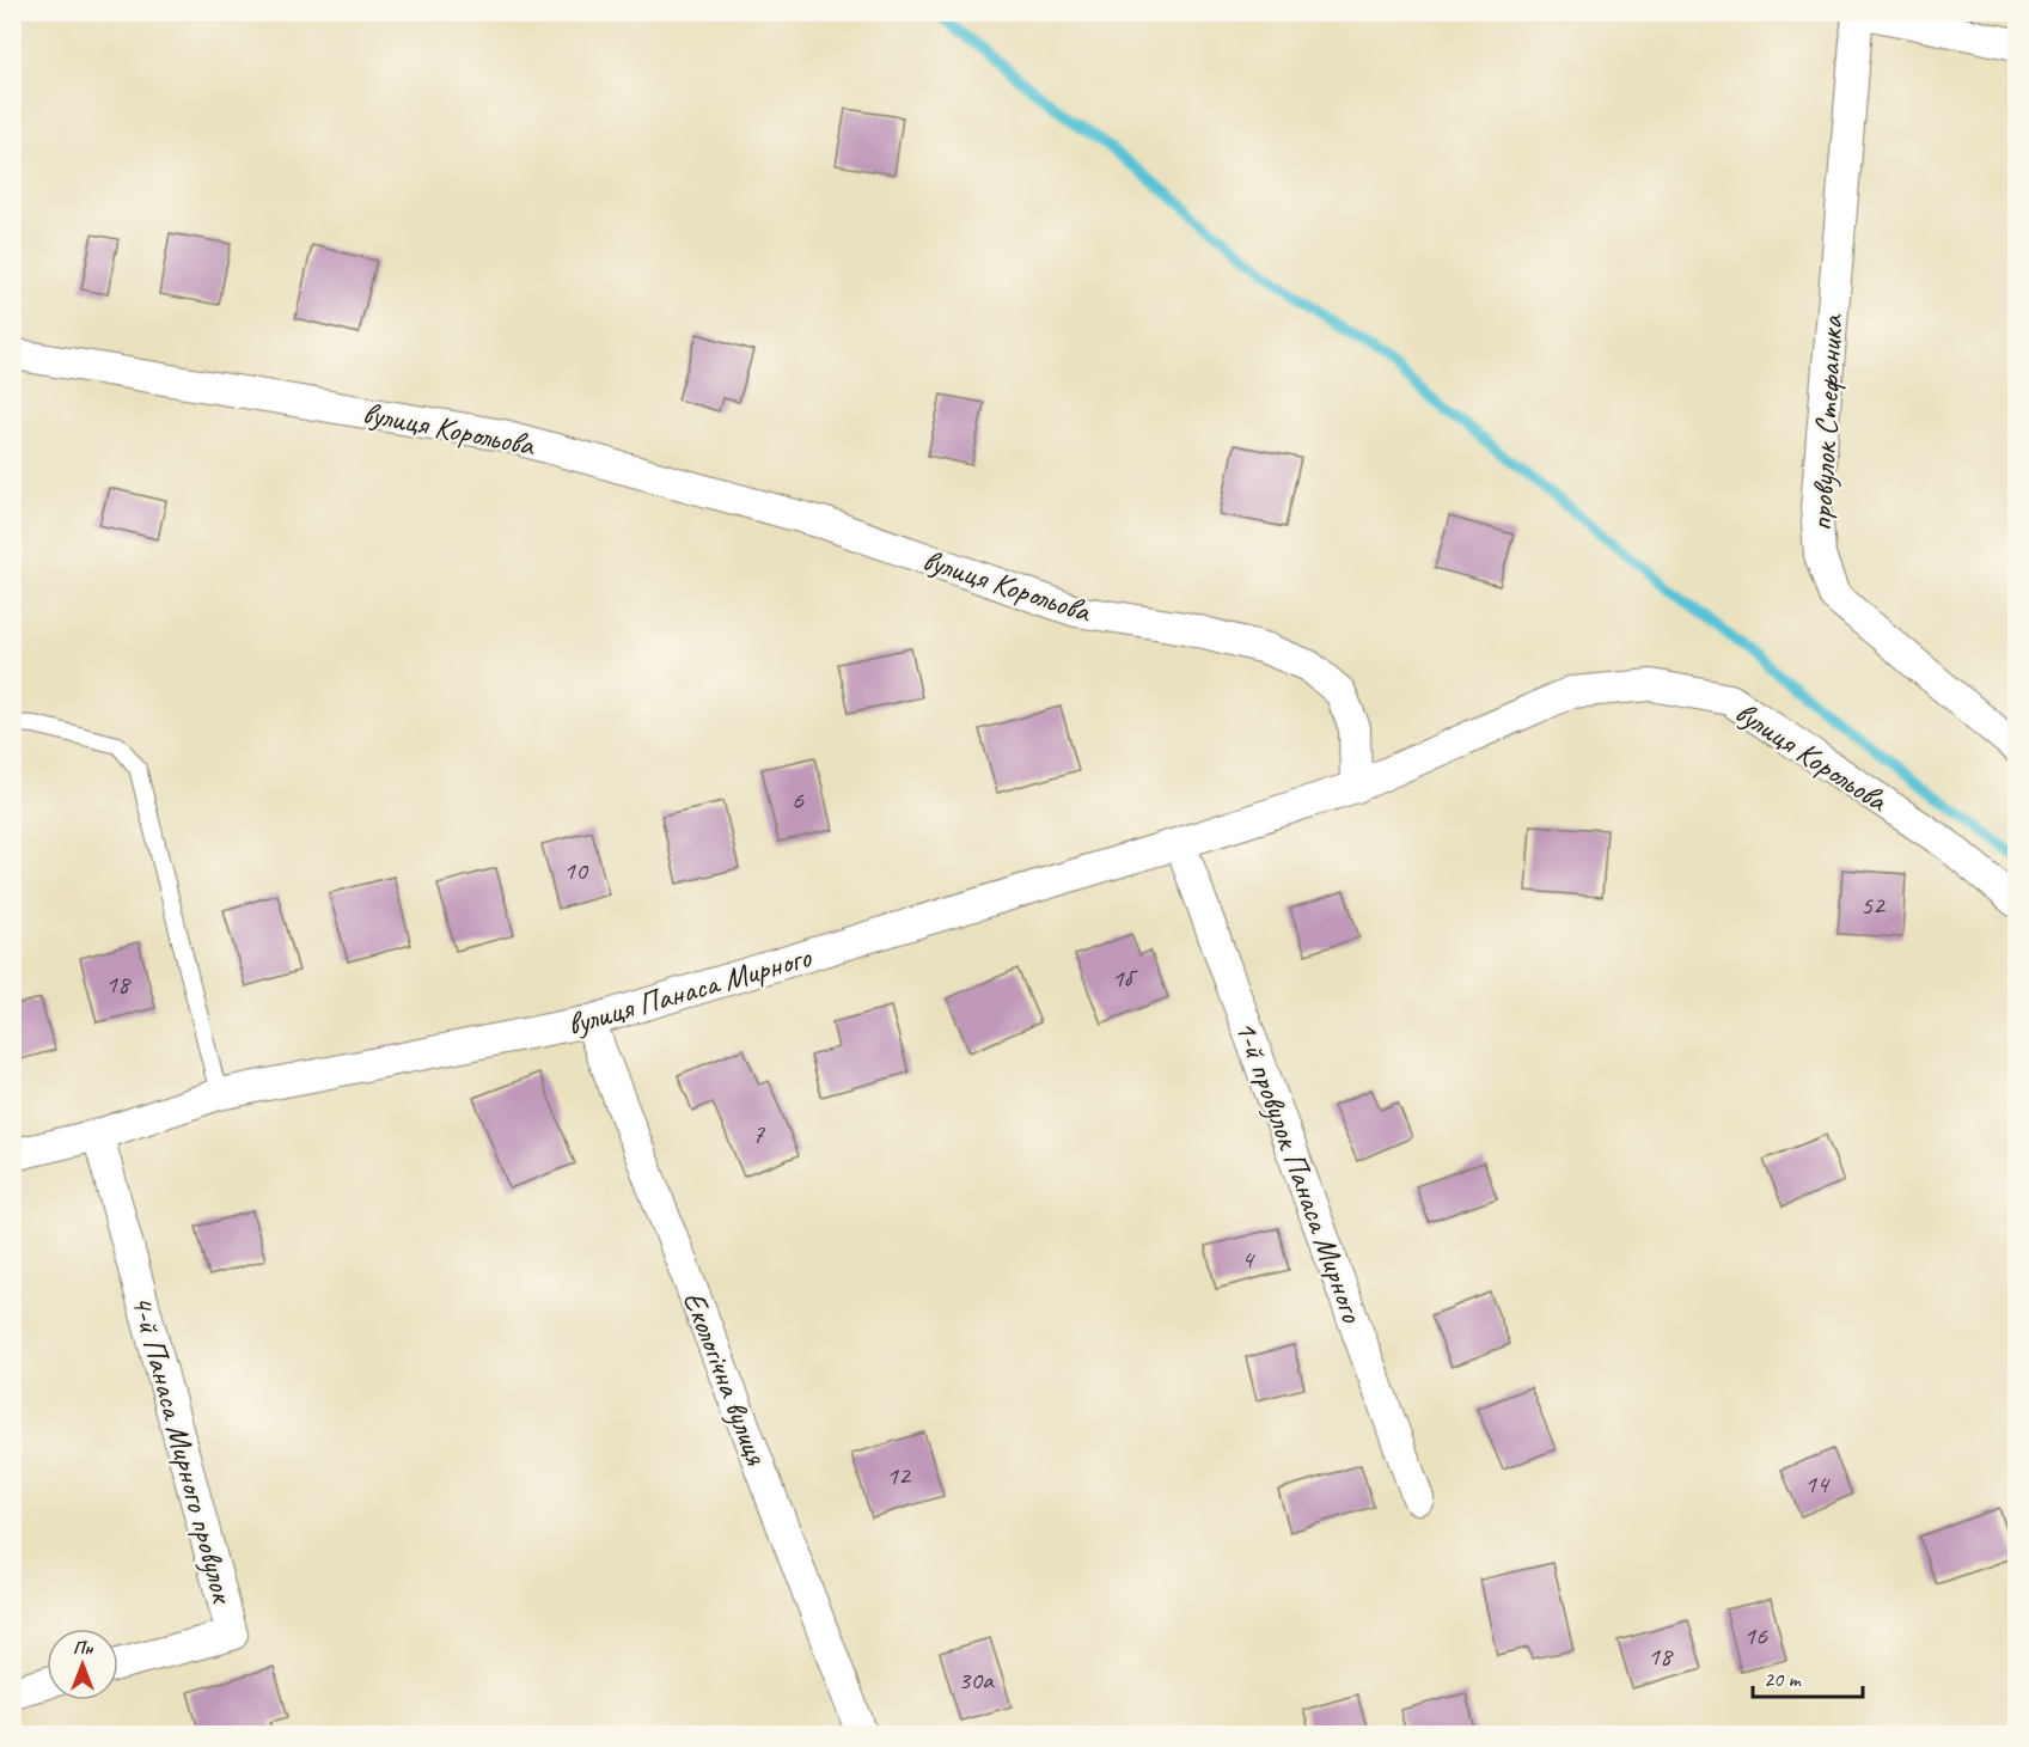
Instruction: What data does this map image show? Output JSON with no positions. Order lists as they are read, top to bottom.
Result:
{
  "streets": {
    "street": [
      "провулок Стефаника",
      "вулиця Корольова",
      "вулиця Панаса Мирного",
      "1-й провулок Панаса Мирного",
      "Екологічна вулиця",
      "4-й Панаса Мирного провулок"
    ]
  },
  "crossings": [
    ["вулиця Корольова", "вулиця Панаса Мирного"],
    ["вулиця Панаса Мирного", "1-й провулок Панаса Мирного"],
    ["вулиця Панаса Мирного", "Екологічна вулиця"],
    ["вулиця Панаса Мирного", "4-й Панаса Мирного провулок"]
  ],
  "house_numbers": [
    "6",
    "10",
    "52",
    "1б",
    "18",
    "7",
    "4",
    "12",
    "14",
    "16",
    "18",
    "30а"
  ],
  "scale_bar": "20 m",
  "north": "top"
}
